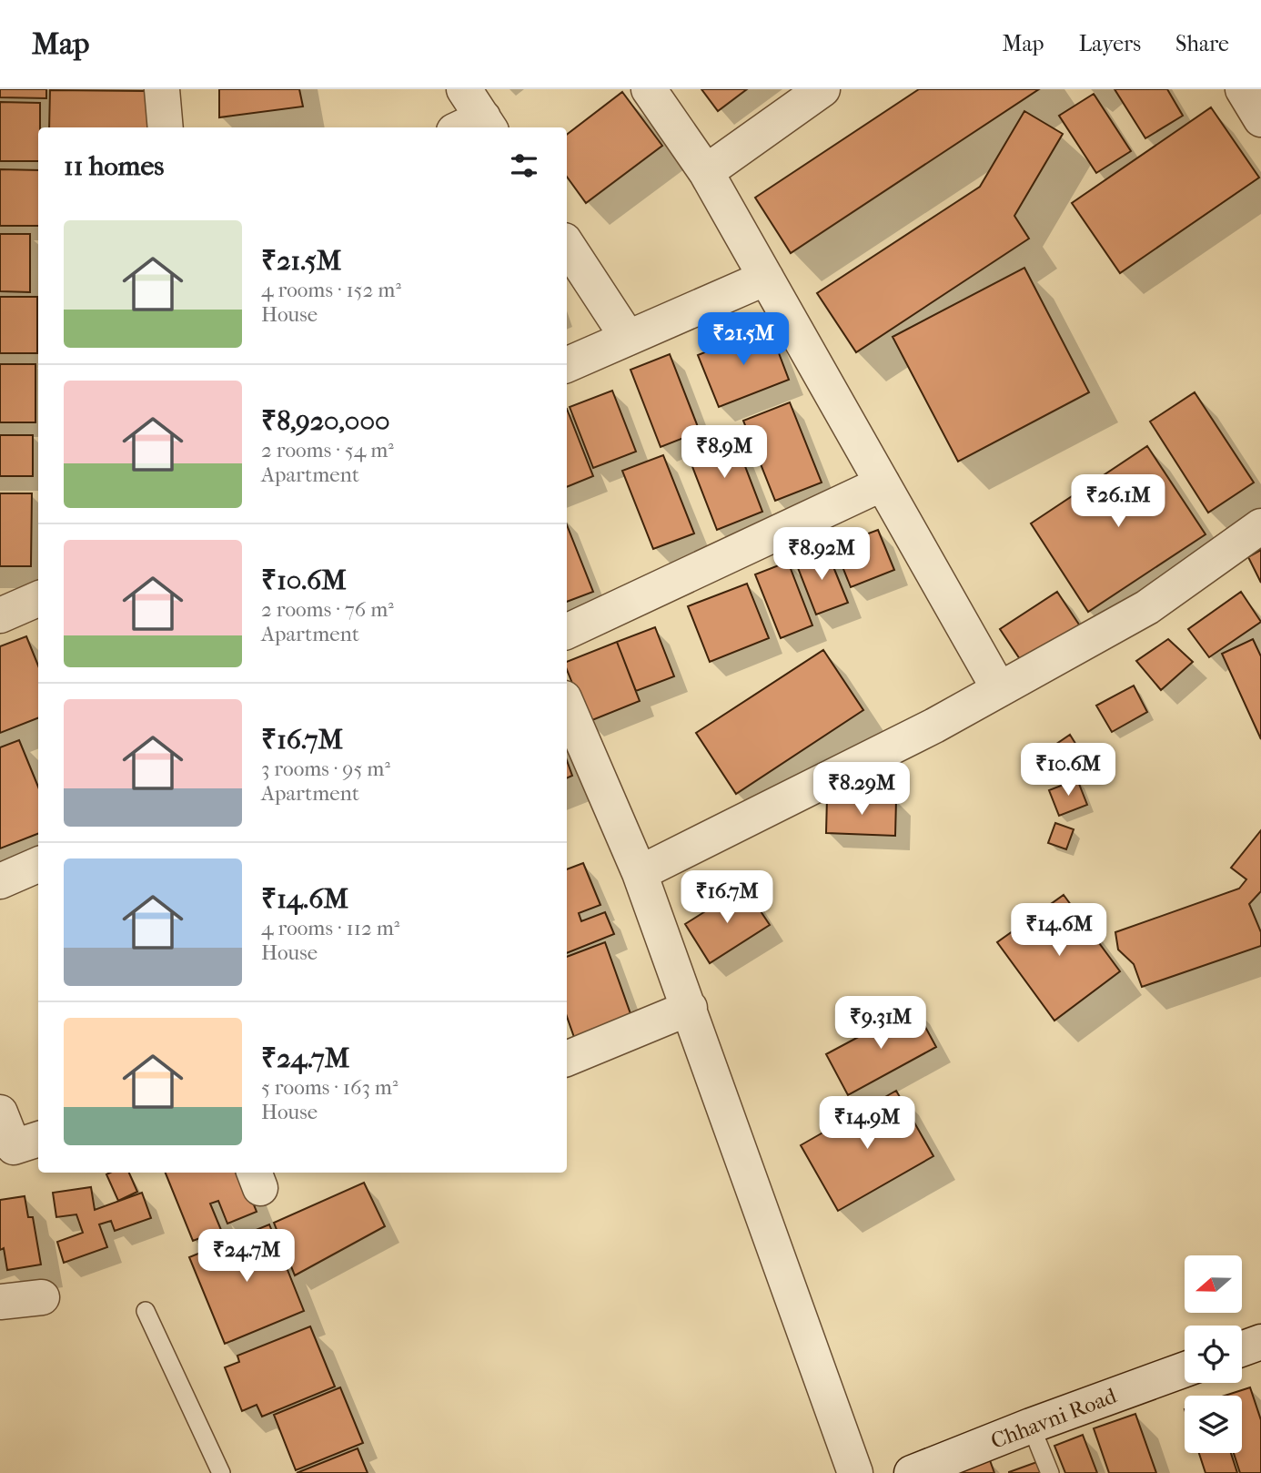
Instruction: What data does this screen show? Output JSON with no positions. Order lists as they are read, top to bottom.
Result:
{
  "streets": {
    "street": ["Chhavni Road"]
  },
  "north": "left",
  "page": {
    "header": "Map",
    "nav": ["Map", "Layers", "Share"],
    "heading": "11 homes",
    "list": [
      {
        "name": "₹21.5M",
        "note": "4 rooms · 152 m² · House"
      },
      {
        "name": "₹8,920,000",
        "note": "2 rooms · 54 m² · Apartment"
      },
      {
        "name": "₹10.6M",
        "note": "2 rooms · 76 m² · Apartment"
      },
      {
        "name": "₹16.7M",
        "note": "3 rooms · 95 m² · Apartment"
      },
      {
        "name": "₹14.6M",
        "note": "4 rooms · 112 m² · House"
      },
      {
        "name": "₹24.7M",
        "note": "5 rooms · 163 m² · House"
      }
    ],
    "price": [
      "₹21.5M",
      "₹8.9M",
      "₹26.1M",
      "₹8.92M",
      "₹10.6M",
      "₹8.29M",
      "₹16.7M",
      "₹14.6M",
      "₹9.31M",
      "₹14.9M",
      "₹24.7M"
    ]
  }
}
